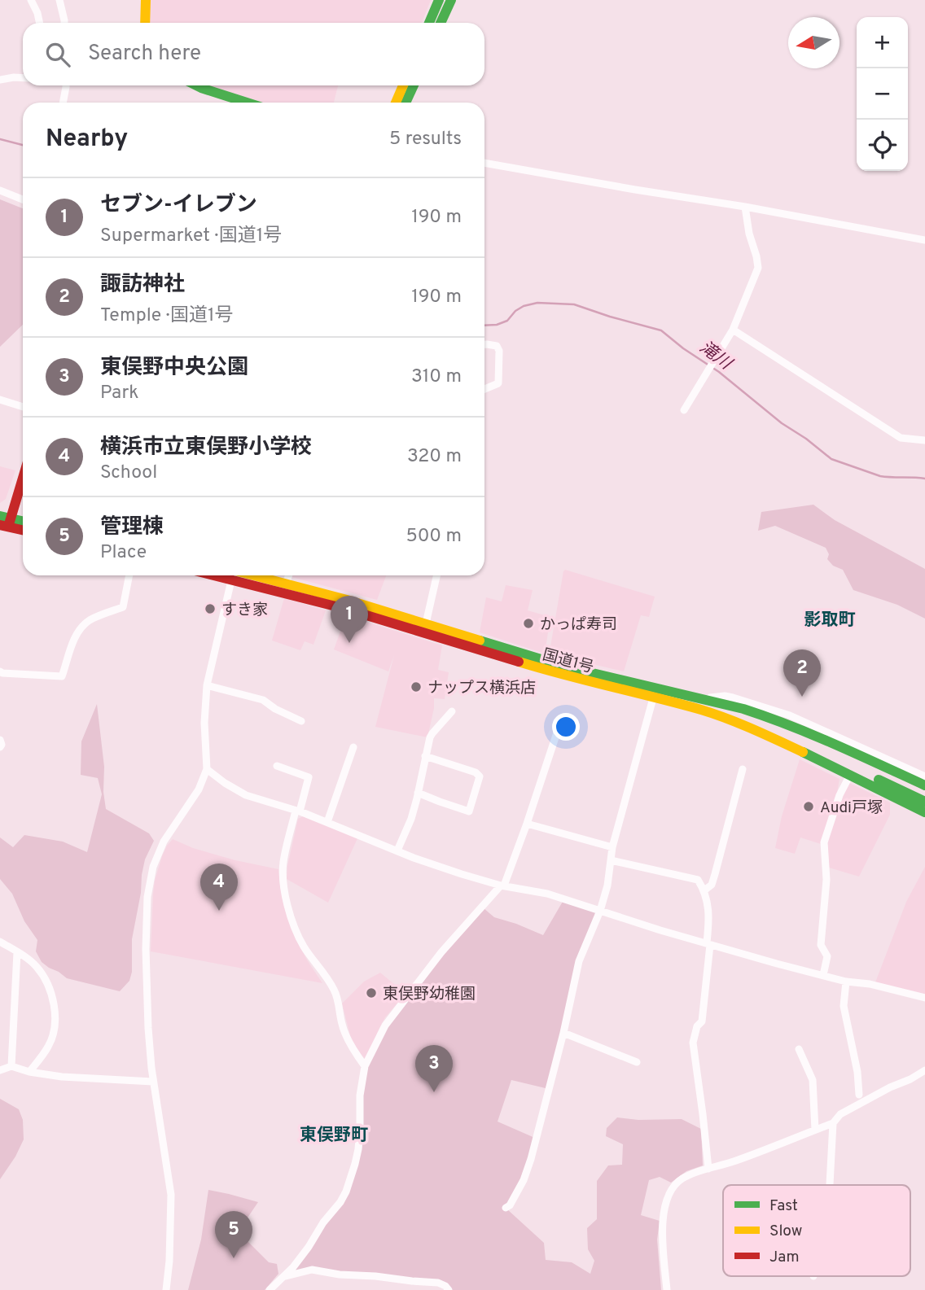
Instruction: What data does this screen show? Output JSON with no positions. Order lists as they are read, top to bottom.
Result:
{
  "streets": {
    "main road": ["国道1号"]
  },
  "districts": ["影取町", "東俣野町"],
  "water": ["滝川"],
  "places": [
    "すき家",
    "かっぱ寿司",
    "ナップス横浜店",
    "Audi戸塚",
    "東俣野幼稚園"
  ],
  "legend": ["Fast", "Slow", "Jam"],
  "north": "left",
  "page": {
    "map_buttons": ["+", "−"],
    "search": "Search here",
    "heading": ["Nearby", "5 results"],
    "list": [
      {
        "mark": "1",
        "name": "セブン-イレブン",
        "note": "Supermarket · 国道1号",
        "value": "190 m"
      },
      {
        "mark": "2",
        "name": "諏訪神社",
        "note": "Temple · 国道1号",
        "value": "190 m"
      },
      {
        "mark": "3",
        "name": "東俣野中央公園",
        "note": "Park",
        "value": "310 m"
      },
      {
        "mark": "4",
        "name": "横浜市立東俣野小学校",
        "note": "School",
        "value": "320 m"
      },
      {
        "mark": "5",
        "name": "管理棟",
        "note": "Place",
        "value": "500 m"
      }
    ],
    "pins": [
      "1",
      "2",
      "4",
      "3",
      "5"
    ]
  }
}
